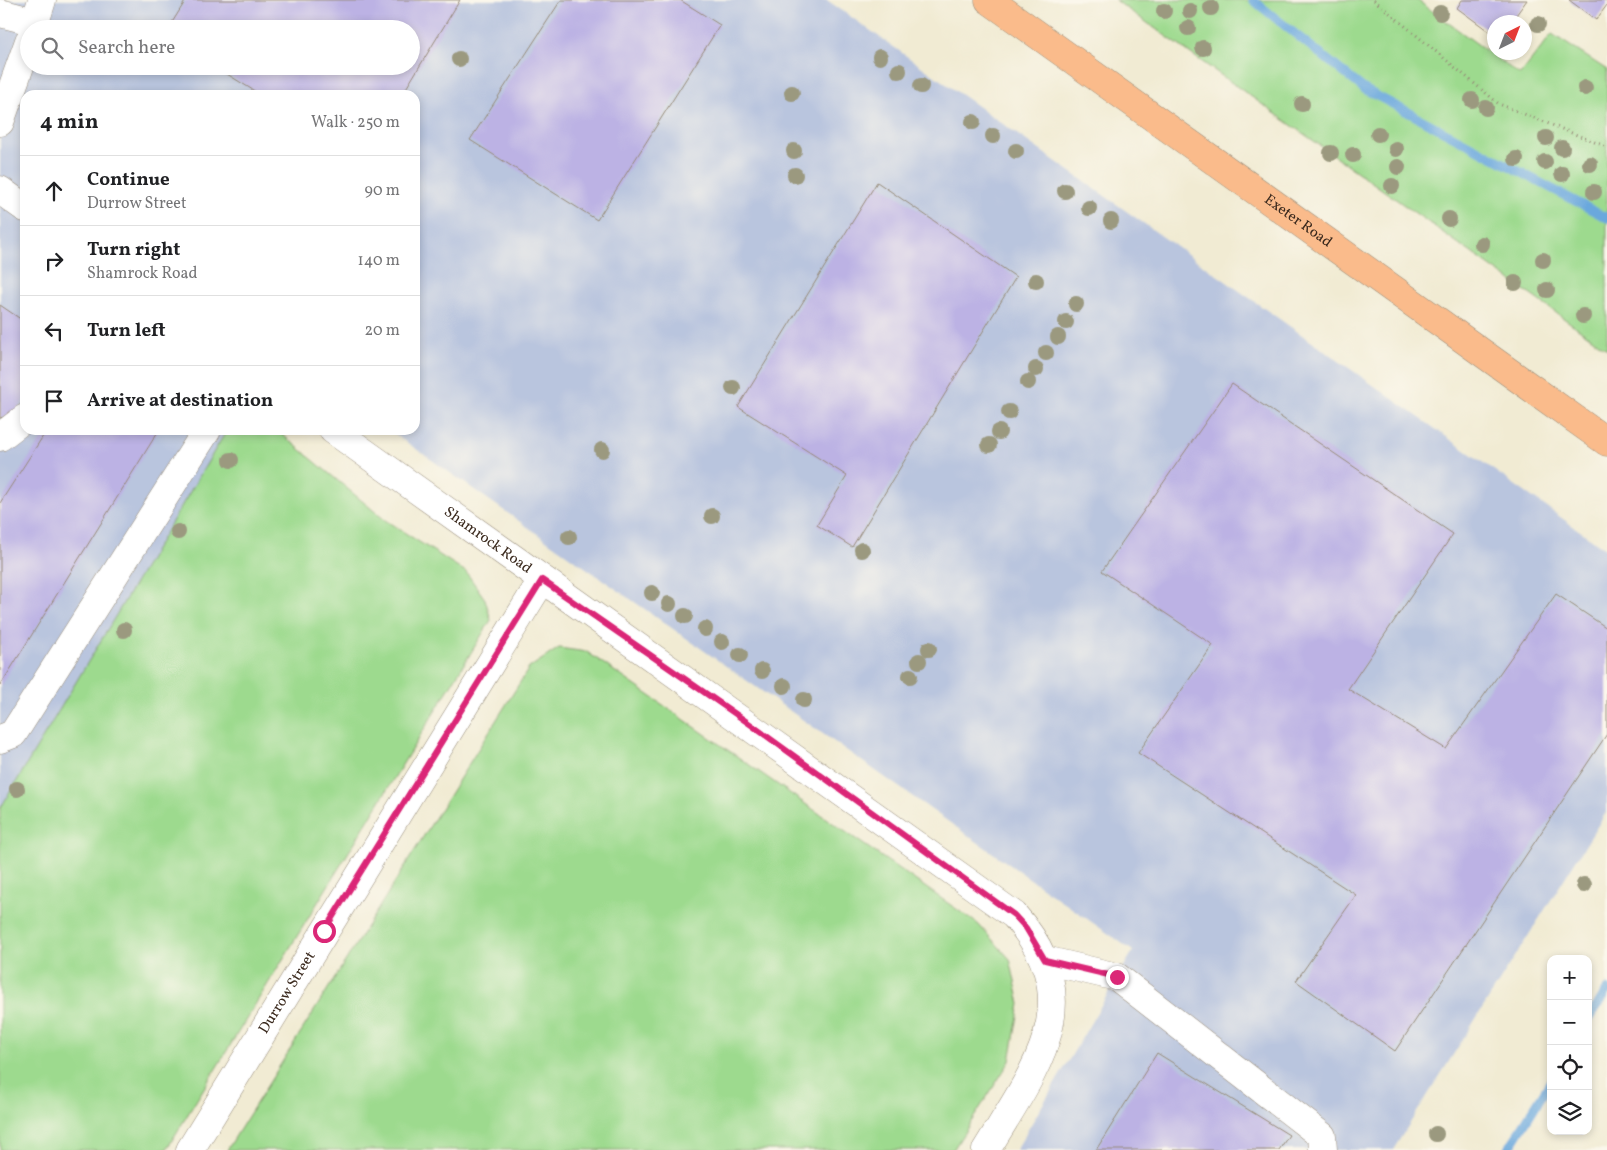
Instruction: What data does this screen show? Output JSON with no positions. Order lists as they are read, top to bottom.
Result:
{
  "streets": {
    "main road": ["Exeter Road"],
    "street": ["Shamrock Road", "Durrow Street"]
  },
  "crossings": [
    ["Shamrock Road", "Durrow Street"]
  ],
  "north": "top right",
  "page": {
    "search": "Search here",
    "heading": ["4 min", "Walk · 250 m"],
    "list": [
      ["Continue", "Durrow Street", "90 m"],
      ["Turn right", "Shamrock Road", "140 m"],
      ["Turn left", "20 m"],
      "Arrive at destination"
    ],
    "map_buttons": ["+", "−"]
  }
}
